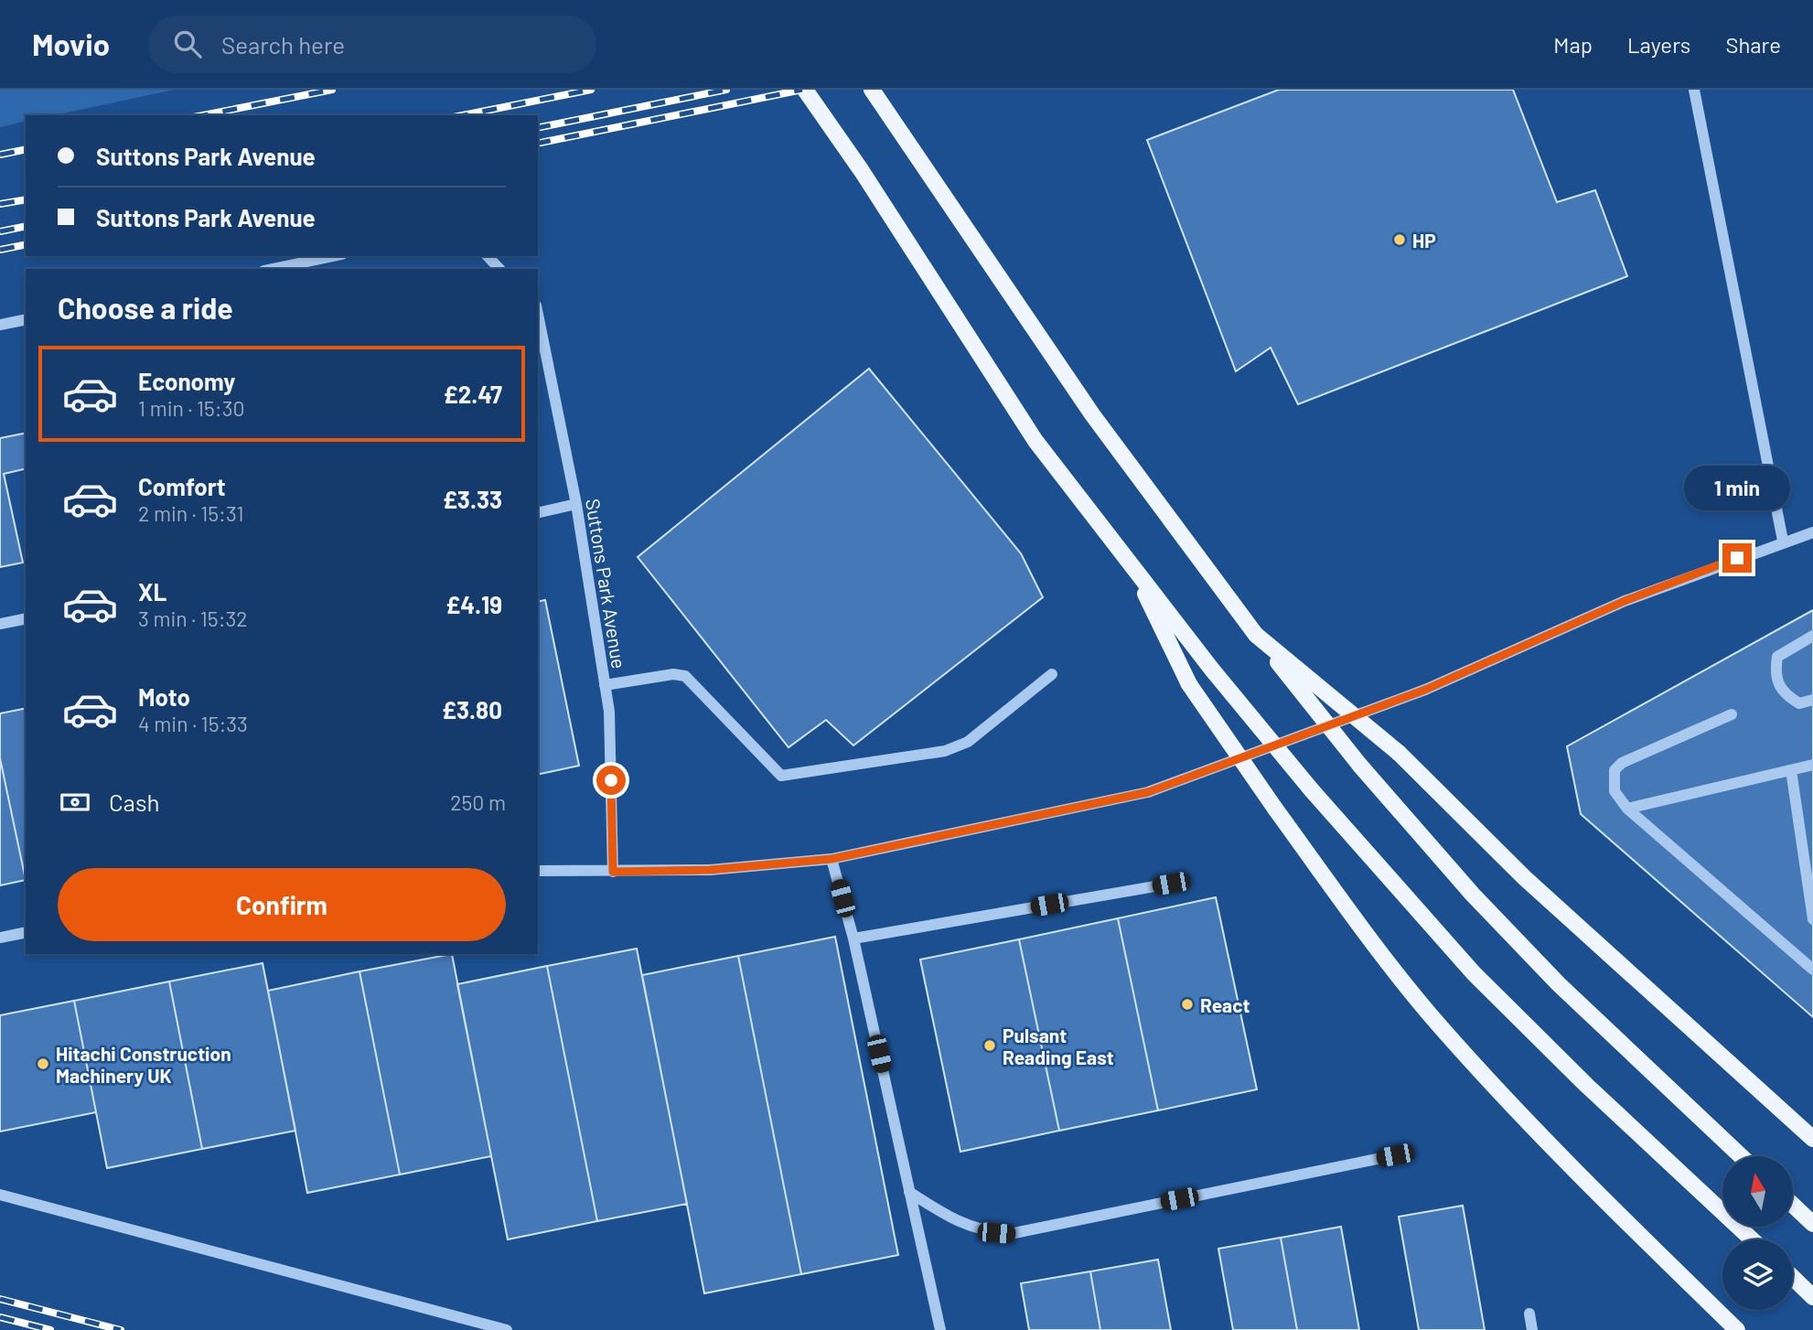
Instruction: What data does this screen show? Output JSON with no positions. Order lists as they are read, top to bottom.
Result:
{
  "streets": {
    "street": ["Suttons Park Avenue"]
  },
  "places": [
    "HP",
    "React",
    "Pulsant Reading East",
    "Hitachi Construction Machinery UK"
  ],
  "north": "top",
  "page": {
    "header": "Movio",
    "search": "Search here",
    "nav": ["Map", "Layers", "Share"],
    "banner": ["Suttons Park Avenue", "Suttons Park Avenue"],
    "heading": "Choose a ride",
    "list": [
      {
        "name": "Economy",
        "note": "1 min · 15:30",
        "value": "£2.47"
      },
      {
        "name": "Comfort",
        "note": "2 min · 15:31",
        "value": "£3.33"
      },
      {
        "name": "XL",
        "note": "3 min · 15:32",
        "value": "£4.19"
      },
      {
        "name": "Moto",
        "note": "4 min · 15:33",
        "value": "£3.80"
      }
    ],
    "bubble": "1 min",
    "pay": ["Cash", "250 m"],
    "buttons": "Confirm"
  }
}
